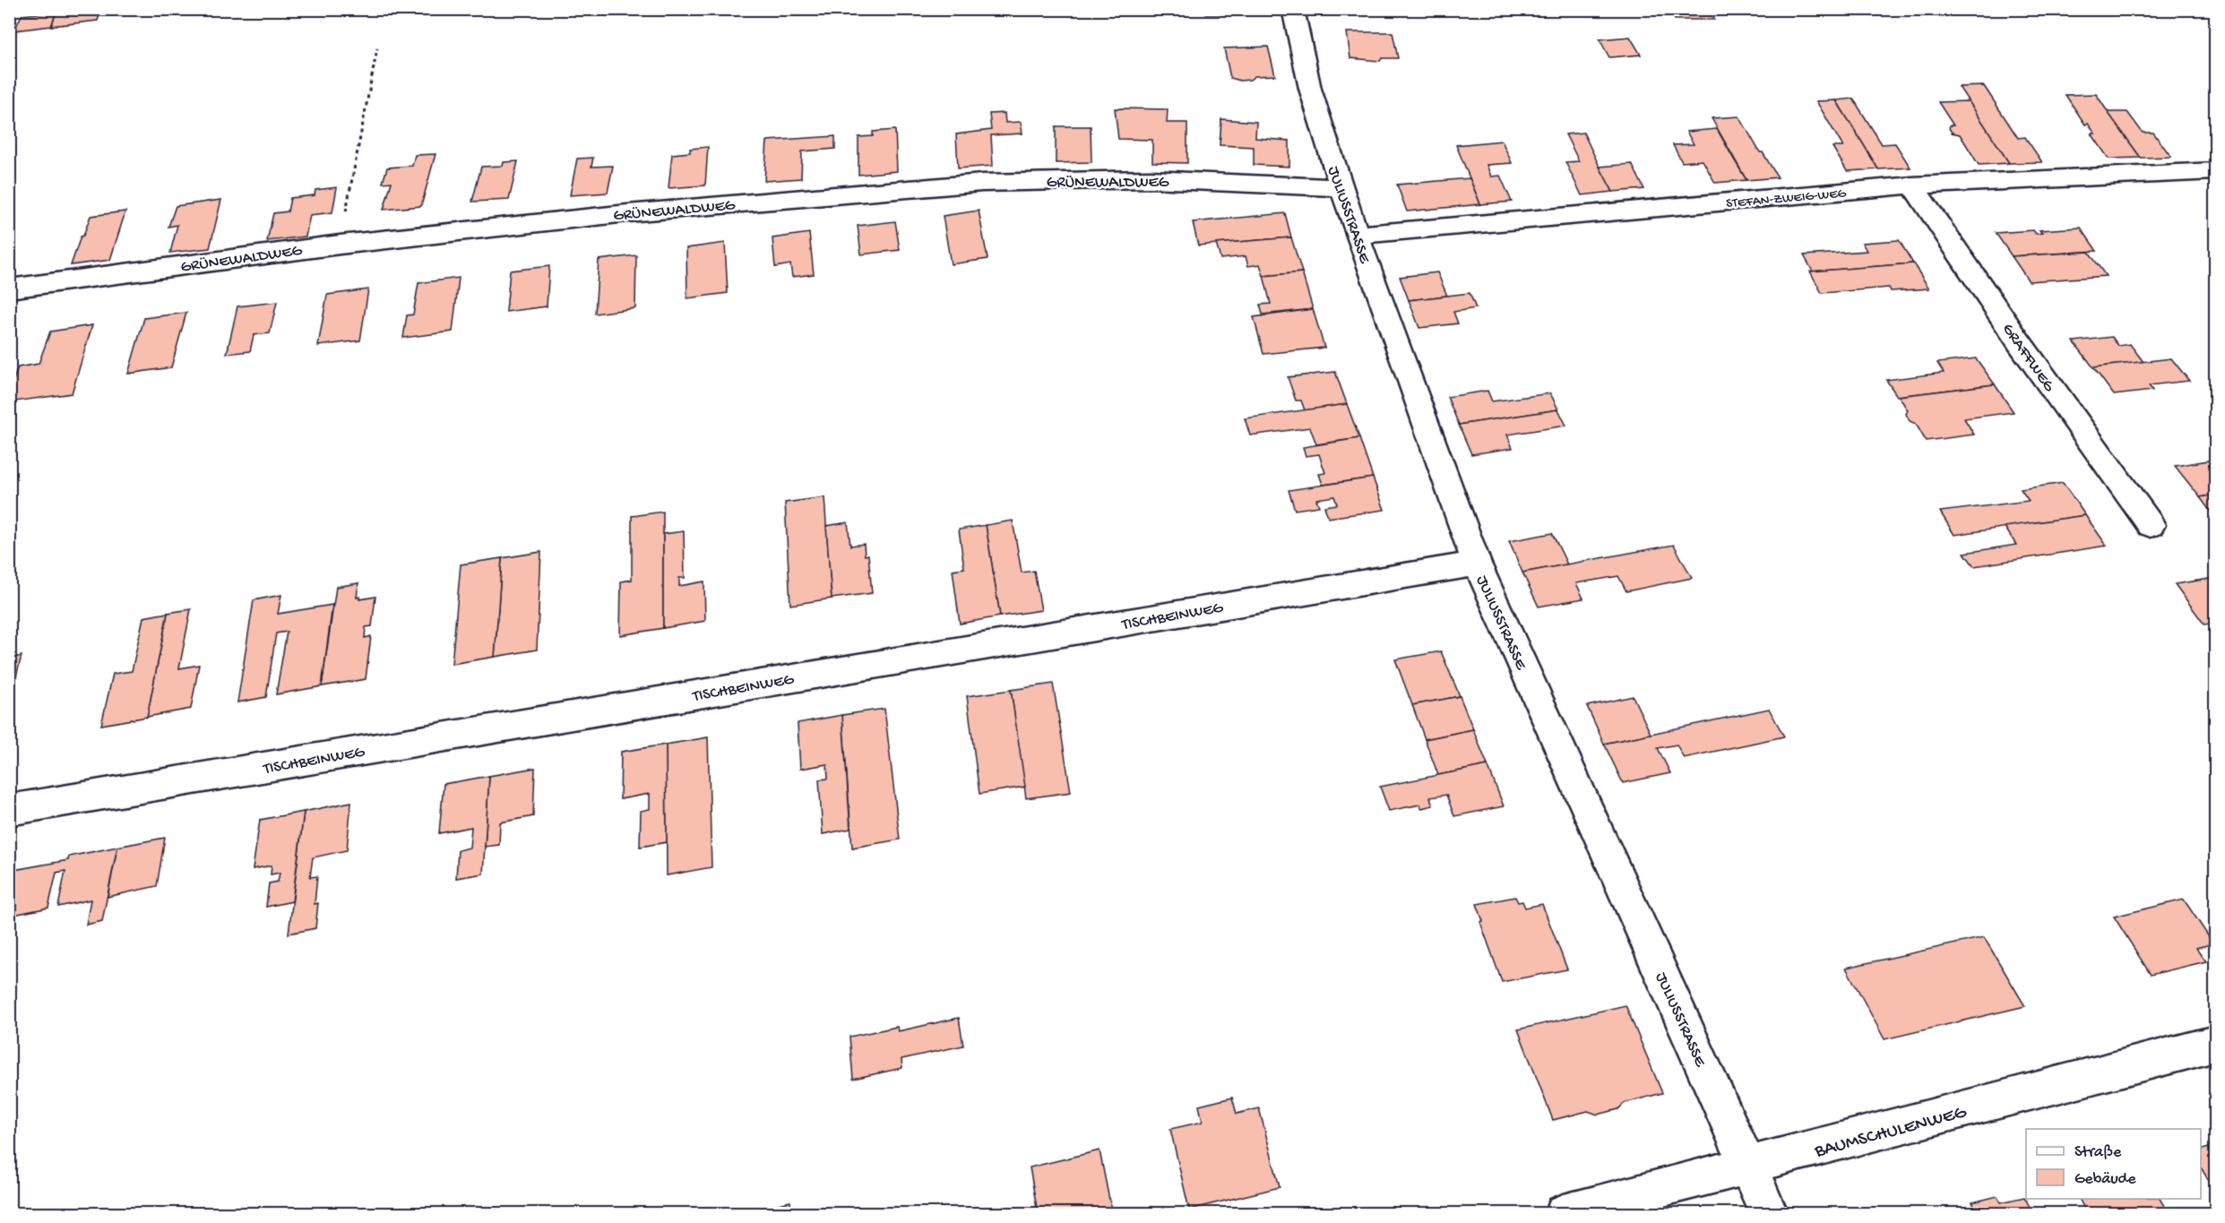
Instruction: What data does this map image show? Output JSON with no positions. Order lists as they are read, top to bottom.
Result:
{
  "streets": {
    "street": [
      "GRÜNEWALDWEG",
      "STEFAN-ZWEIG-WEG",
      "JULIUSSTRASSE",
      "GRAFFWEG",
      "TISCHBEINWEG",
      "BAUMSCHULENWEG"
    ]
  },
  "crossings": [
    ["GRÜNEWALDWEG", "JULIUSSTRASSE"],
    ["STEFAN-ZWEIG-WEG", "JULIUSSTRASSE"],
    ["STEFAN-ZWEIG-WEG", "GRAFFWEG"],
    ["JULIUSSTRASSE", "TISCHBEINWEG"],
    ["JULIUSSTRASSE", "BAUMSCHULENWEG"]
  ],
  "legend": ["Straße", "Gebäude"]
}
